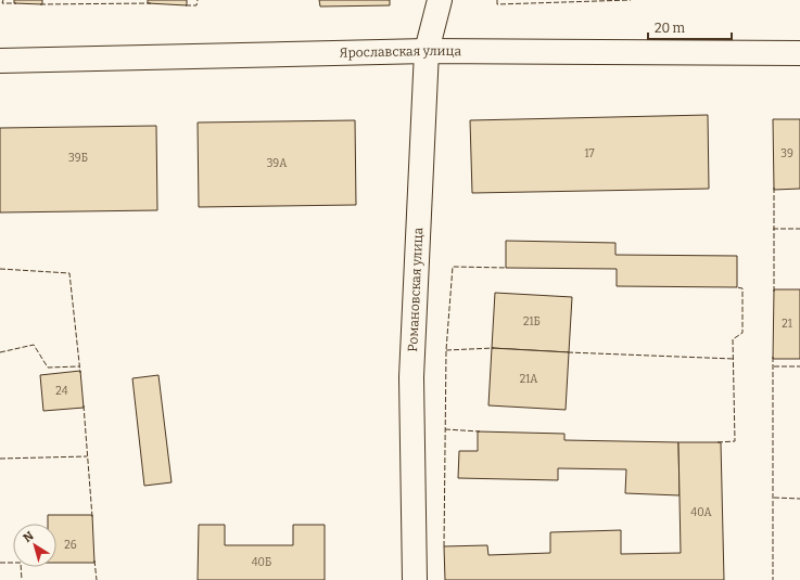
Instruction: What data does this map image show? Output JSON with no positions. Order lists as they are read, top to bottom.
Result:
{
  "streets": {
    "street": ["Ярославская улица", "Романовская улица"]
  },
  "crossings": [
    ["Ярославская улица", "Романовская улица"]
  ],
  "house_numbers": [
    "17",
    "39",
    "39Б",
    "39А",
    "21Б",
    "21",
    "21А",
    "24",
    "40А",
    "26",
    "40Б"
  ],
  "scale_bar": "20 m",
  "north": "top left"
}
